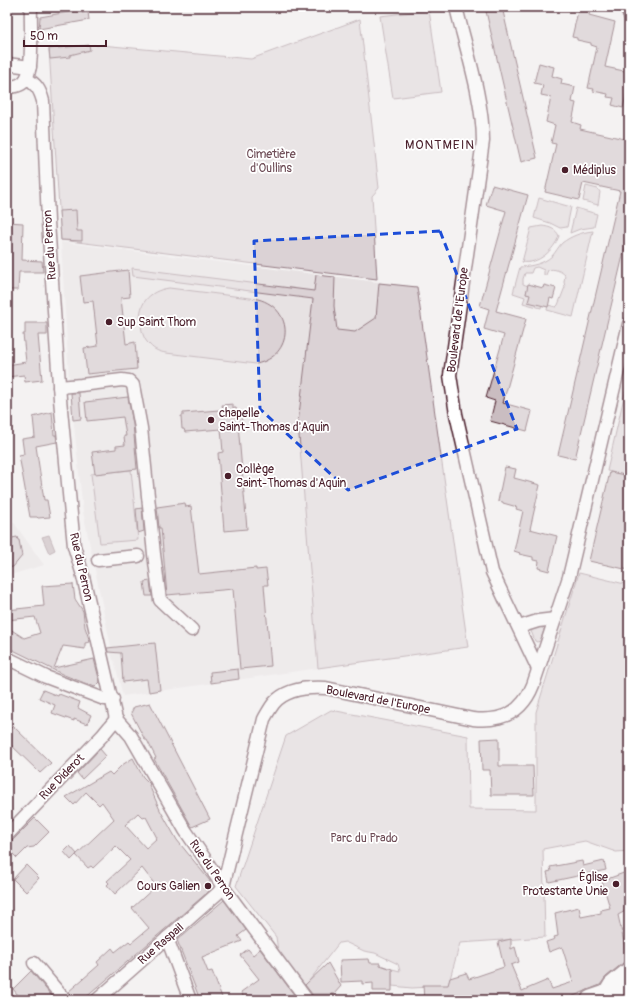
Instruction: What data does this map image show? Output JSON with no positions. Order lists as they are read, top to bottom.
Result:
{
  "streets": {
    "street": [
      "Rue du Perron",
      "Boulevard de l'Europe",
      "Rue Diderot",
      "Rue Raspail"
    ]
  },
  "crossings": [
    ["Rue du Perron", "Boulevard de l'Europe"],
    ["Rue du Perron", "Rue Diderot"],
    ["Rue du Perron", "Rue Raspail"],
    ["Boulevard de l'Europe", "Rue Raspail"]
  ],
  "districts": ["MONTMEIN"],
  "parks": ["Cimetière d'Oullins", "Parc du Prado"],
  "places": [
    "Médiplus",
    "Sup Saint Thom",
    "chapelle Saint-Thomas d'Aquin",
    "Collège Saint-Thomas d'Aquin",
    "Église Protestante Unie",
    "Cours Galien"
  ],
  "scale_bar": "50 m"
}
